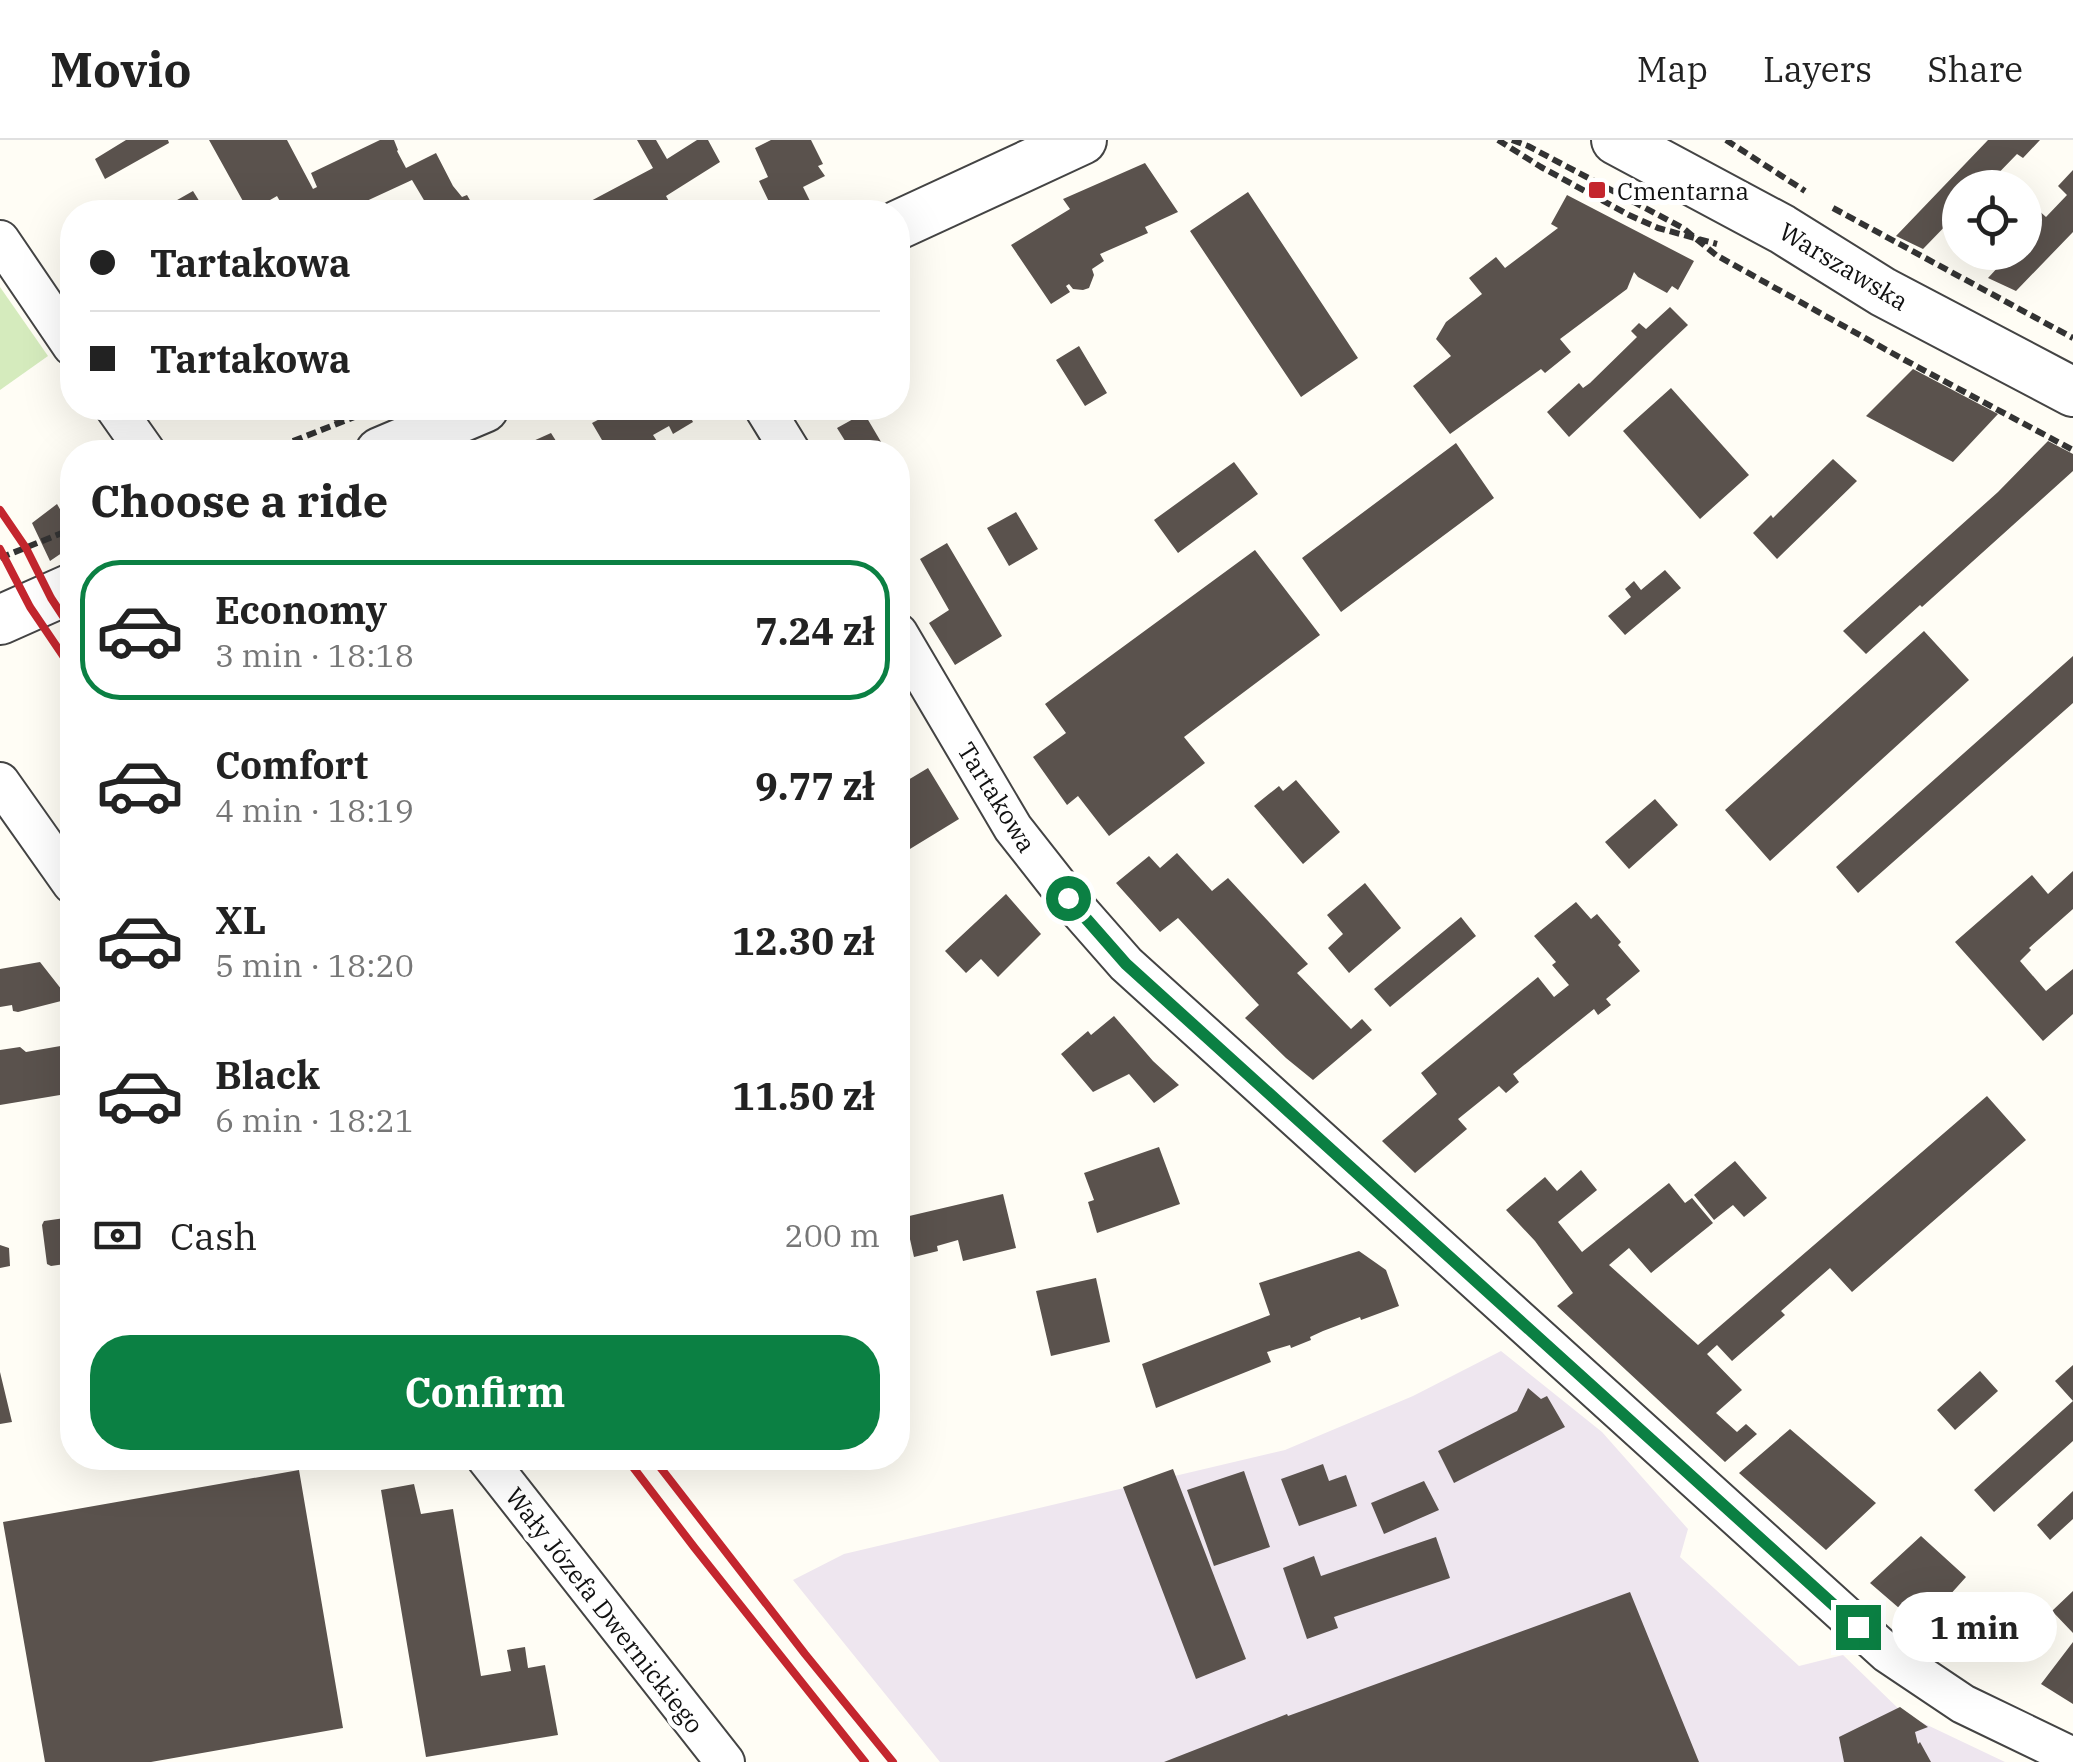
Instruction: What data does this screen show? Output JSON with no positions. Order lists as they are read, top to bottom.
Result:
{
  "streets": {
    "street": ["Warszawska", "Tartakowa", "Wały Józefa Dwernickiego"]
  },
  "places": {
    "transit": ["Cmentarna"]
  },
  "page": {
    "header": "Movio",
    "nav": ["Map", "Layers", "Share"],
    "banner": ["Tartakowa", "Tartakowa"],
    "heading": "Choose a ride",
    "list": [
      {
        "name": "Economy",
        "note": "3 min · 18:18",
        "value": "7.24 zł"
      },
      {
        "name": "Comfort",
        "note": "4 min · 18:19",
        "value": "9.77 zł"
      },
      {
        "name": "XL",
        "note": "5 min · 18:20",
        "value": "12.30 zł"
      },
      {
        "name": "Black",
        "note": "6 min · 18:21",
        "value": "11.50 zł"
      }
    ],
    "pay": ["Cash", "200 m"],
    "buttons": "Confirm",
    "bubble": "1 min"
  }
}
